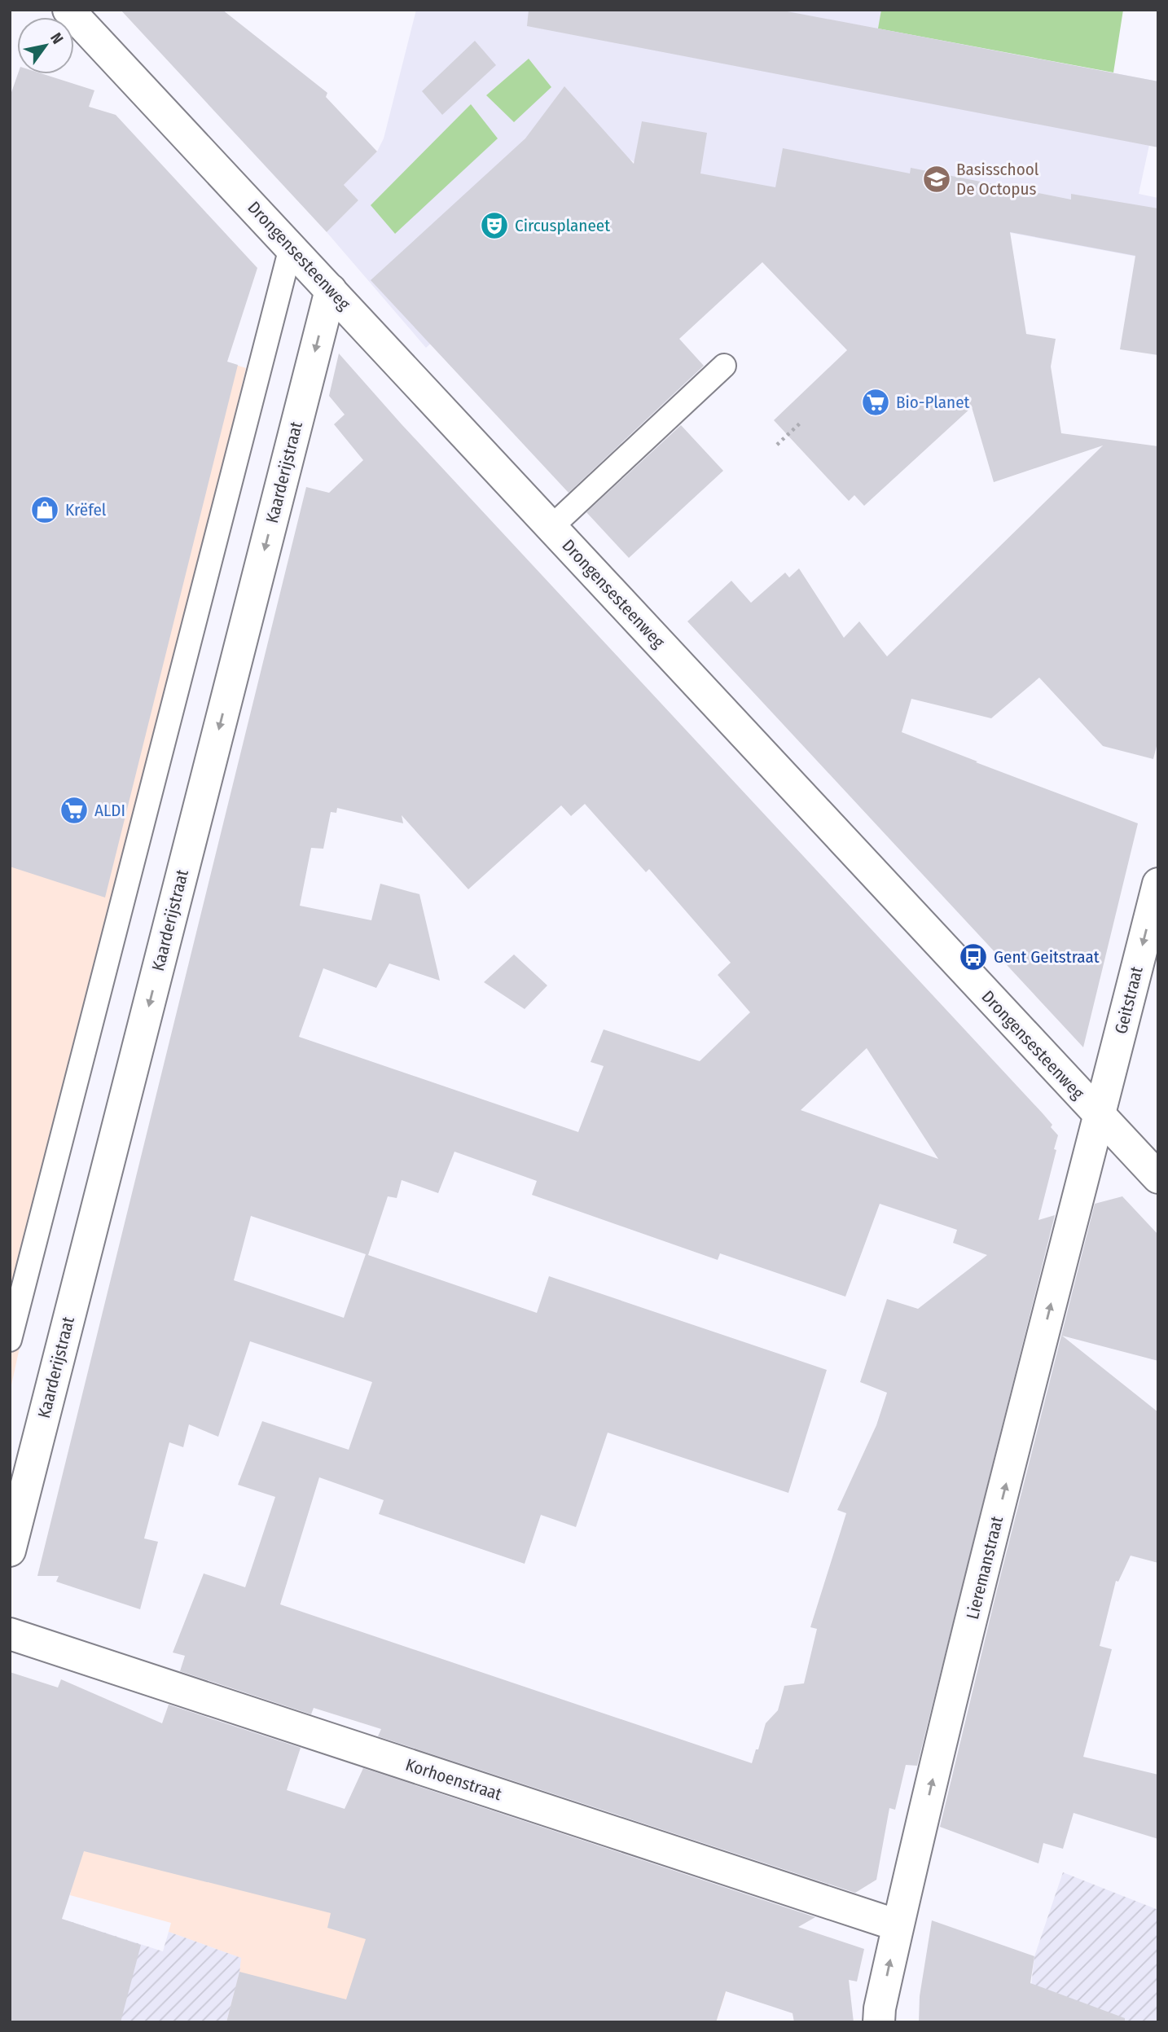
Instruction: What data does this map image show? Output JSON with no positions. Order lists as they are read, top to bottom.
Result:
{
  "streets": {
    "street": [
      "Drongensesteenweg",
      "Kaarderijstraat",
      "Geitstraat",
      "Lieremanstraat",
      "Korhoenstraat"
    ]
  },
  "crossings": [
    ["Drongensesteenweg", "Kaarderijstraat"],
    ["Drongensesteenweg", "Geitstraat"],
    ["Drongensesteenweg", "Lieremanstraat"],
    ["Geitstraat", "Lieremanstraat"],
    ["Lieremanstraat", "Korhoenstraat"]
  ],
  "one_way": ["Kaarderijstraat", "Geitstraat", "Lieremanstraat"],
  "places": {
    "school or university": ["Basisschool De Octopus"],
    "theatre": ["Circusplaneet"],
    "supermarket": ["Bio-Planet", "ALDI"],
    "shop": ["Krëfel"],
    "bus stop": ["Gent Geitstraat"]
  },
  "north": "top right"
}
